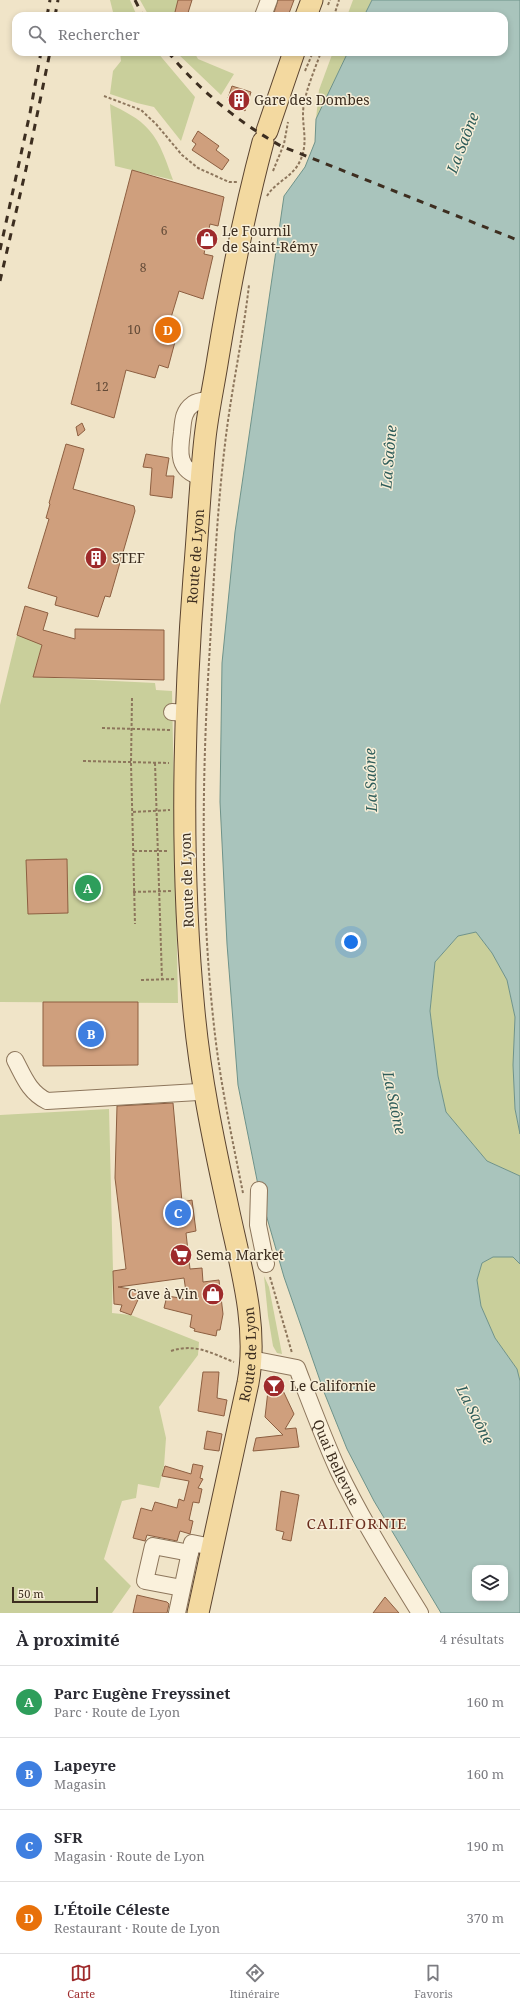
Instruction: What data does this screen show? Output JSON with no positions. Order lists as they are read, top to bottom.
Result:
{
  "streets": {
    "main road": ["Route de Lyon"],
    "street": ["Quai Bellevue"]
  },
  "districts": ["CALIFORNIE"],
  "water": ["La Saône"],
  "places": {
    "building": ["Gare des Dombes", "STEF"],
    "shop": ["Le Fournil de Saint-Rémy", "Cave à Vin"],
    "supermarket": ["Sema Market"],
    "bar": ["Le Californie"]
  },
  "house_numbers": [
    "6",
    "8",
    "10",
    "12"
  ],
  "scale_bar": "50 m",
  "page": {
    "search": "Rechercher",
    "pins": [
      "D",
      "A",
      "B",
      "C"
    ],
    "scale": "50 m",
    "heading": ["À proximité", "4 résultats"],
    "list": [
      {
        "mark": "A",
        "name": "Parc Eugène Freyssinet",
        "note": "Parc · Route de Lyon",
        "value": "160 m"
      },
      {
        "mark": "B",
        "name": "Lapeyre",
        "note": "Magasin",
        "value": "160 m"
      },
      {
        "mark": "C",
        "name": "SFR",
        "note": "Magasin · Route de Lyon",
        "value": "190 m"
      },
      {
        "mark": "D",
        "name": "L'Étoile Céleste",
        "note": "Restaurant · Route de Lyon",
        "value": "370 m"
      }
    ],
    "nav": ["Carte", "Itinéraire", "Favoris"]
  }
}
